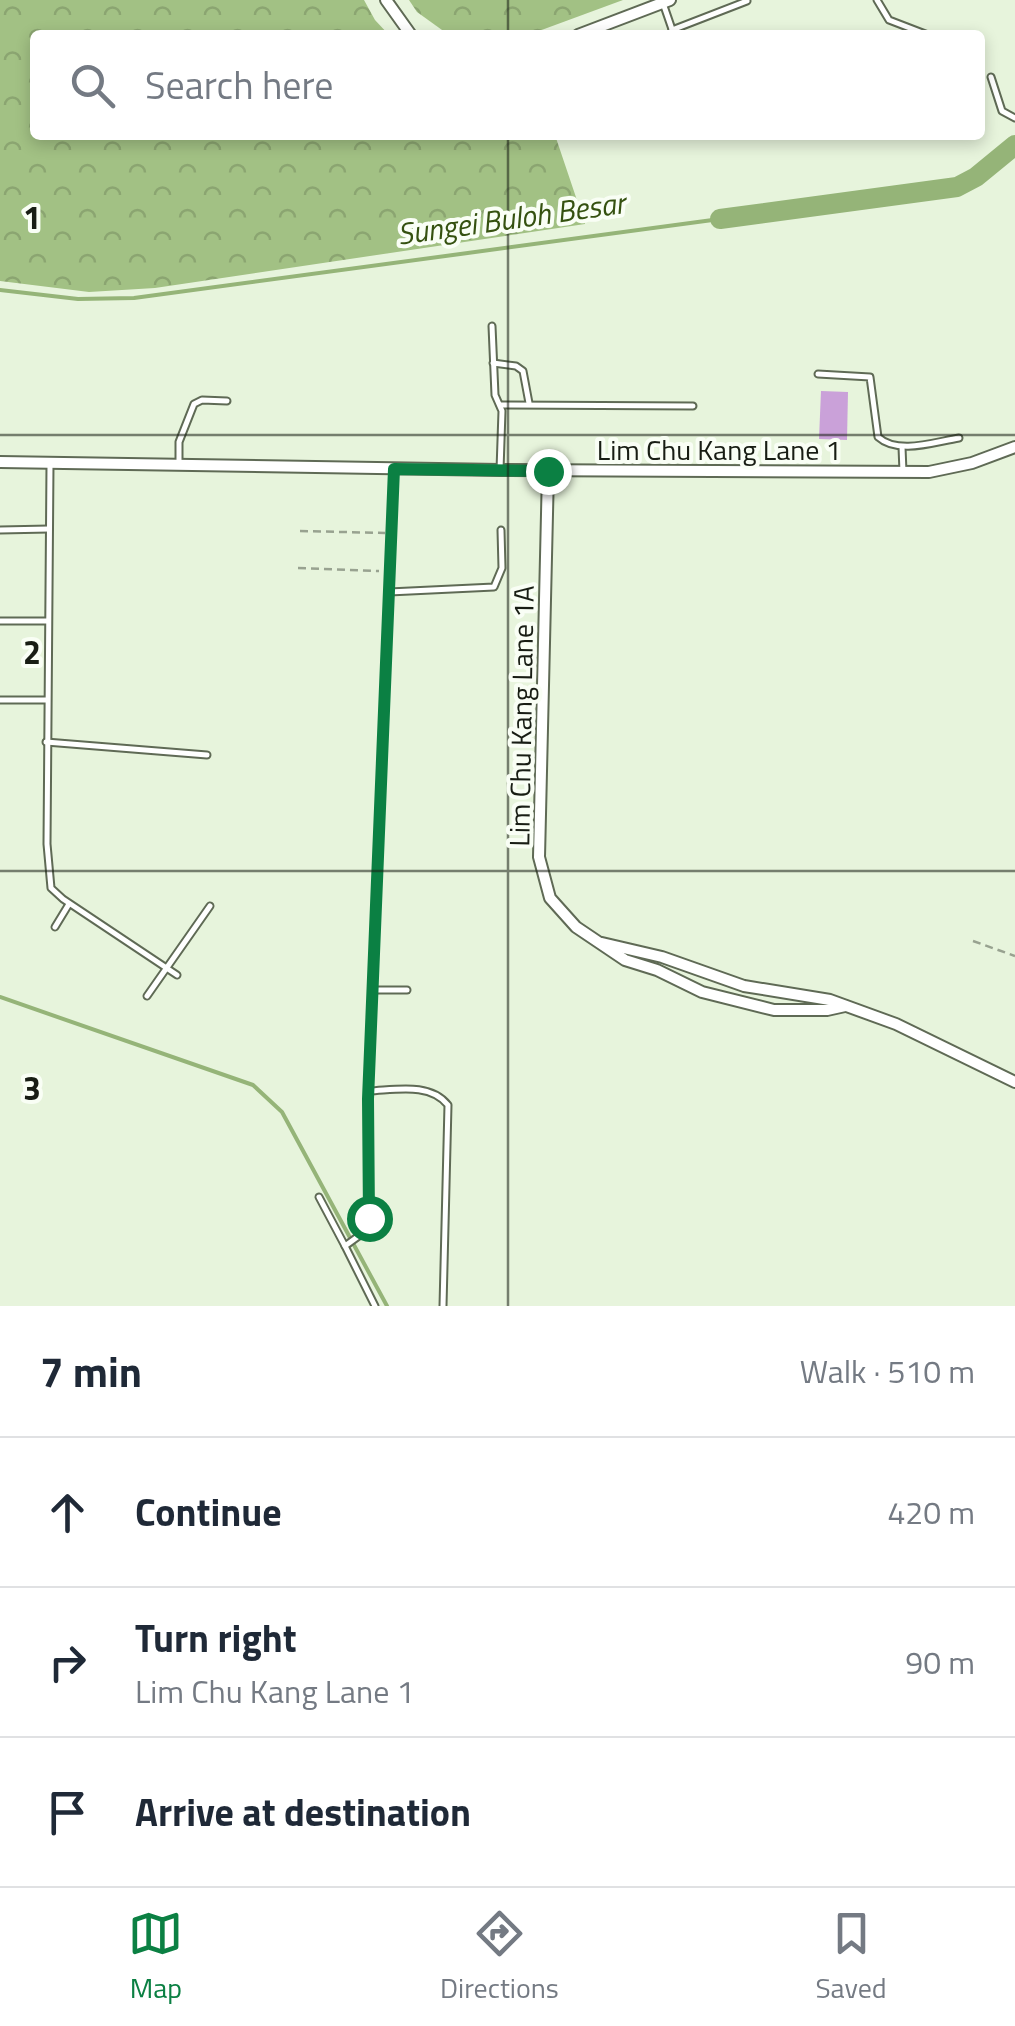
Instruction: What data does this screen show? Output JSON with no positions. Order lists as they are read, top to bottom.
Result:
{
  "streets": {
    "street": ["Lim Chu Kang Lane 1", "Lim Chu Kang Lane 1A"]
  },
  "crossings": [
    ["Lim Chu Kang Lane 1", "Lim Chu Kang Lane 1A"]
  ],
  "water": ["Sungei Buloh Besar"],
  "page": {
    "search": "Search here",
    "heading": ["7 min", "Walk · 510 m"],
    "list": [
      ["Continue", "420 m"],
      ["Turn right", "Lim Chu Kang Lane 1", "90 m"],
      "Arrive at destination"
    ],
    "nav": ["Map", "Directions", "Saved"]
  },
  "grid": {
    "rows": ["1", "2", "3"]
  }
}
